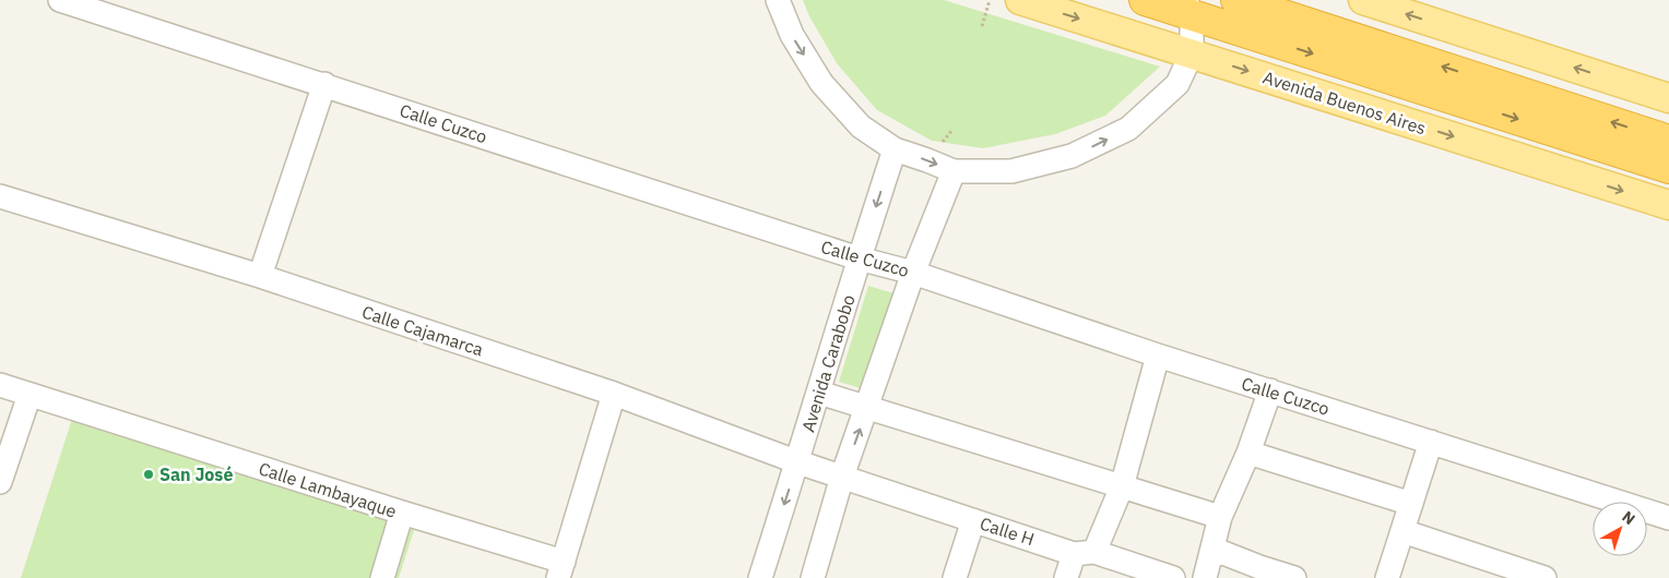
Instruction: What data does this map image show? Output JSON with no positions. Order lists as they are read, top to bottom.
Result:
{
  "streets": {
    "highway": ["Avenida Buenos Aires"],
    "street": [
      "Calle Cuzco",
      "Calle Cajamarca",
      "Avenida Carabobo",
      "Calle Lambayaque",
      "Calle H"
    ]
  },
  "crossings": [
    ["Calle Cuzco", "Avenida Carabobo"],
    ["Calle Cajamarca", "Avenida Carabobo"],
    ["Calle Cajamarca", "Calle H"]
  ],
  "one_way": ["Avenida Buenos Aires"],
  "places": ["San José"],
  "north": "top right"
}
